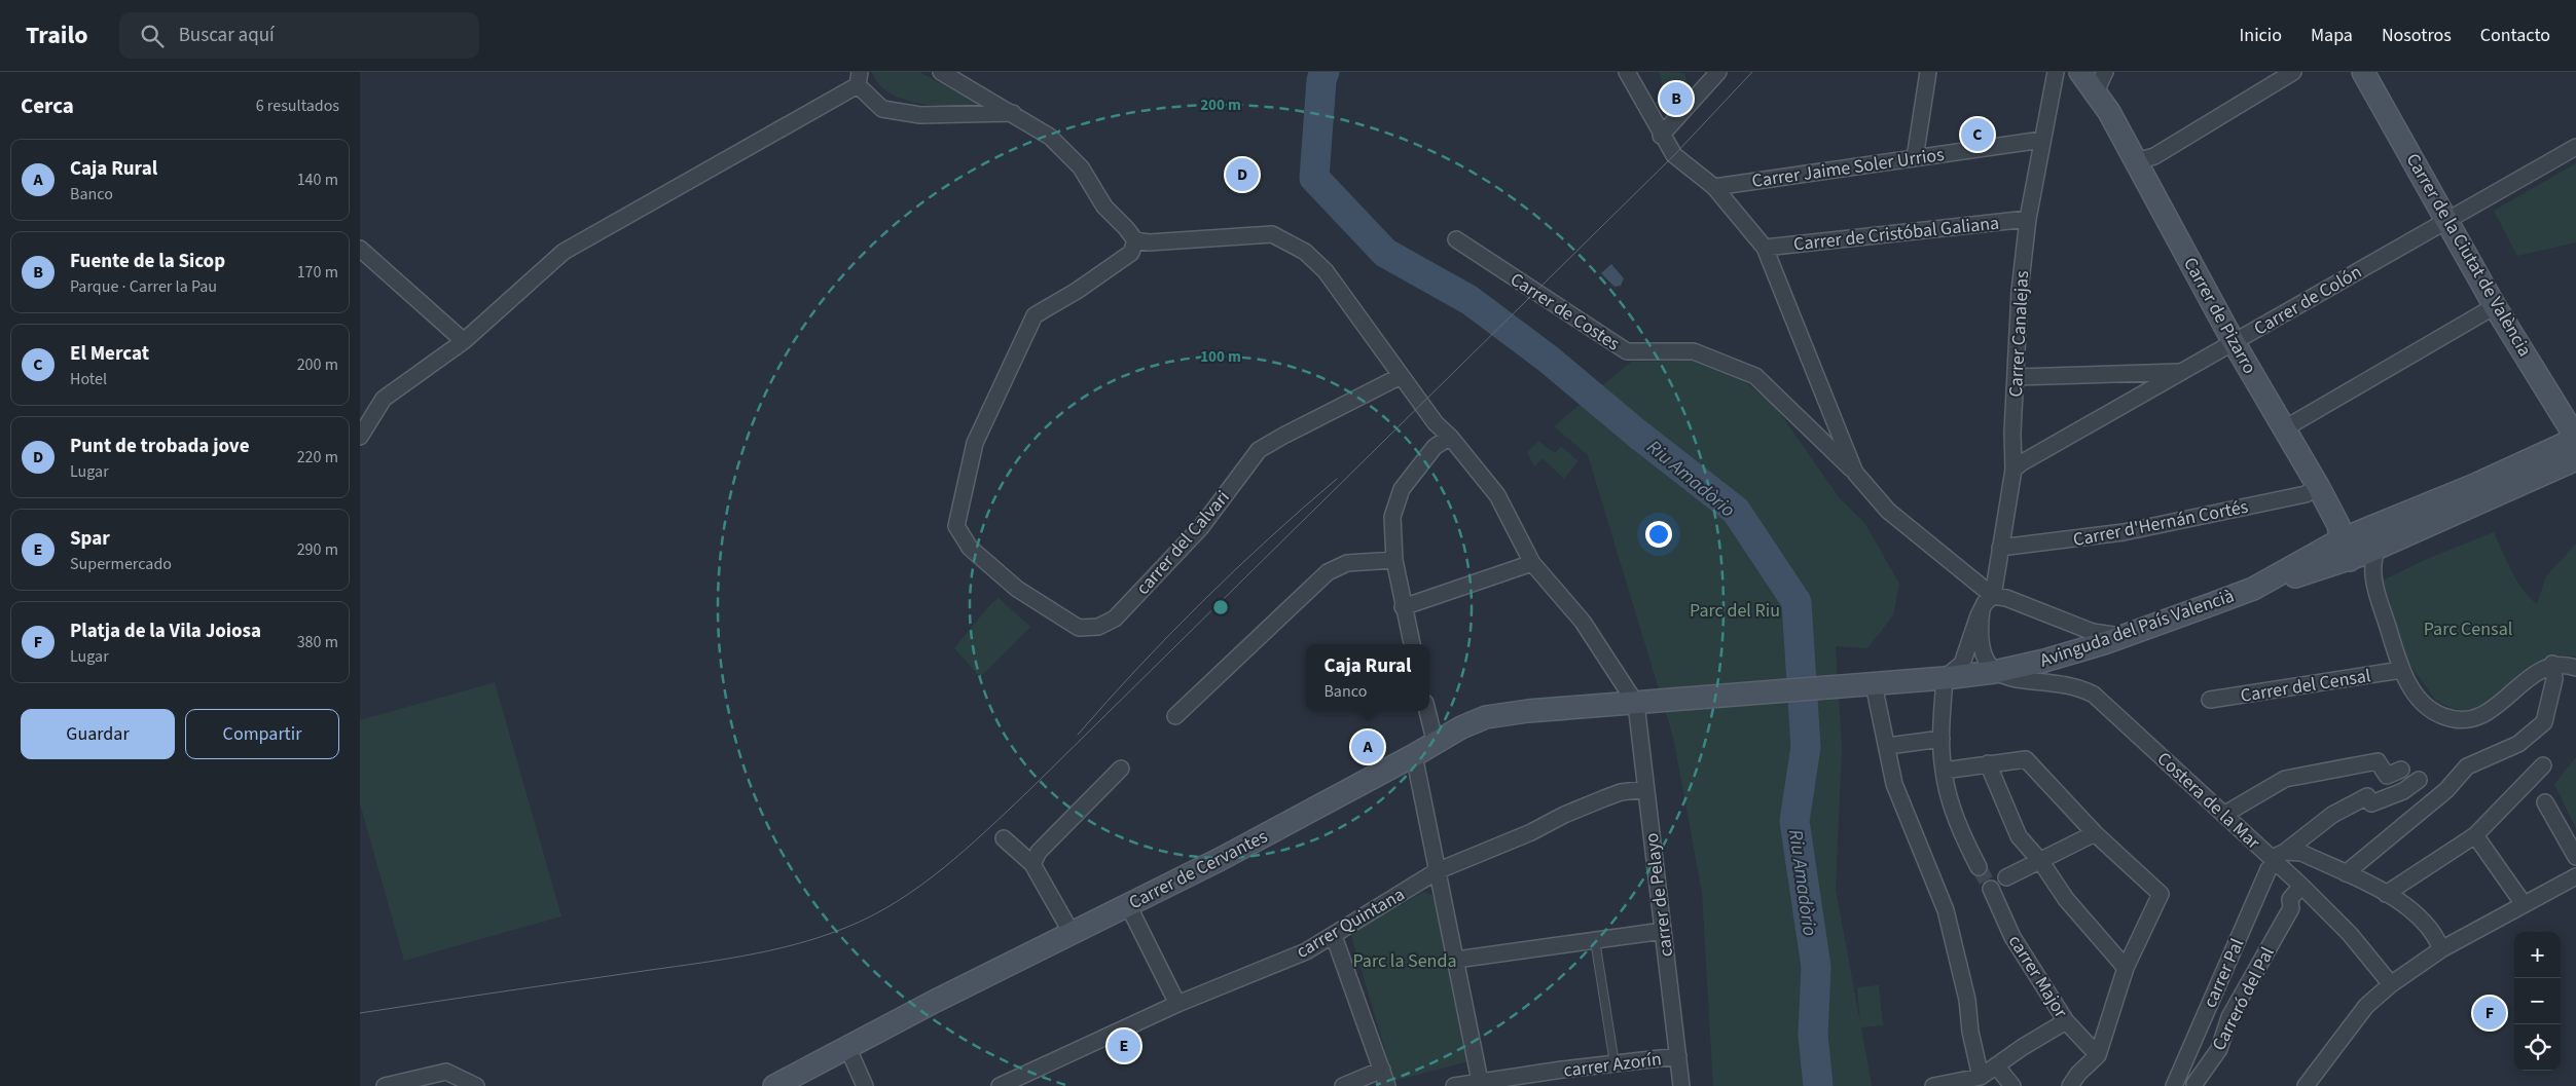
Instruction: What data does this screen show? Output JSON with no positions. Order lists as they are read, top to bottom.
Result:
{
  "streets": {
    "main road": [
      "Carrer de la Ciutat de València",
      "Carrer de Pizarro",
      "Avinguda del País Valencià",
      "Carrer de Cervantes"
    ],
    "street": [
      "Carrer Jaime Soler Urrios",
      "Carrer de Cristóbal Galiana",
      "Carrer de Colón",
      "Carrer de Costes",
      "Carrer Canalejas",
      "Carrer d'Hernán Cortés",
      "carrer del Calvari",
      "Carrer del Censal",
      "Costera de la Mar",
      "carrer de Pelayo",
      "carrer Quintana",
      "carrer Pal",
      "carrer Major",
      "Carreró del Pal",
      "carrer Azorín"
    ]
  },
  "crossings": [
    ["Carrer Jaime Soler Urrios", "Carrer Canalejas"],
    ["Carrer de Cristóbal Galiana", "Carrer Canalejas"],
    ["Carrer de la Ciutat de València", "Carrer de Colón"],
    ["Carrer de la Ciutat de València", "Avinguda del País Valencià"],
    ["Carrer de Colón", "Carrer de Pizarro"],
    ["Carrer de Colón", "Carrer Canalejas"],
    ["Carrer de Pizarro", "Carrer d'Hernán Cortés"],
    ["Carrer de Pizarro", "Avinguda del País Valencià"],
    ["Carrer Canalejas", "Carrer d'Hernán Cortés"],
    ["Avinguda del País Valencià", "Costera de la Mar"],
    ["Avinguda del País Valencià", "Carrer de Cervantes"],
    ["Avinguda del País Valencià", "carrer de Pelayo"],
    ["Costera de la Mar", "carrer Pal"],
    ["Costera de la Mar", "Carreró del Pal"],
    ["Carrer de Cervantes", "carrer de Pelayo"],
    ["carrer de Pelayo", "carrer Quintana"],
    ["carrer de Pelayo", "carrer Azorín"]
  ],
  "water": ["Riu Amadòrio"],
  "parks": ["Parc del Riu", "Parc Censal", "Parc la Senda"],
  "page": {
    "header": "Trailo",
    "search": "Buscar aquí",
    "nav": [
      "Inicio",
      "Mapa",
      "Nosotros",
      "Contacto"
    ],
    "heading": ["Cerca", "6 resultados"],
    "pins": [
      "B",
      "C",
      "D",
      "A",
      "F",
      "E"
    ],
    "list": [
      {
        "mark": "A",
        "name": "Caja Rural",
        "note": "Banco",
        "value": "140 m"
      },
      {
        "mark": "B",
        "name": "Fuente de la Sicop",
        "note": "Parque · Carrer la Pau",
        "value": "170 m"
      },
      {
        "mark": "C",
        "name": "El Mercat",
        "note": "Hotel",
        "value": "200 m"
      },
      {
        "mark": "D",
        "name": "Punt de trobada jove",
        "note": "Lugar",
        "value": "220 m"
      },
      {
        "mark": "E",
        "name": "Spar",
        "note": "Supermercado",
        "value": "290 m"
      },
      {
        "mark": "F",
        "name": "Platja de la Vila Joiosa",
        "note": "Lugar",
        "value": "380 m"
      }
    ],
    "popup": ["Caja Rural", "Banco"],
    "buttons": ["Guardar", "Compartir"],
    "map_buttons": ["+", "−"]
  },
  "rings": ["200 m", "100 m"]
}
